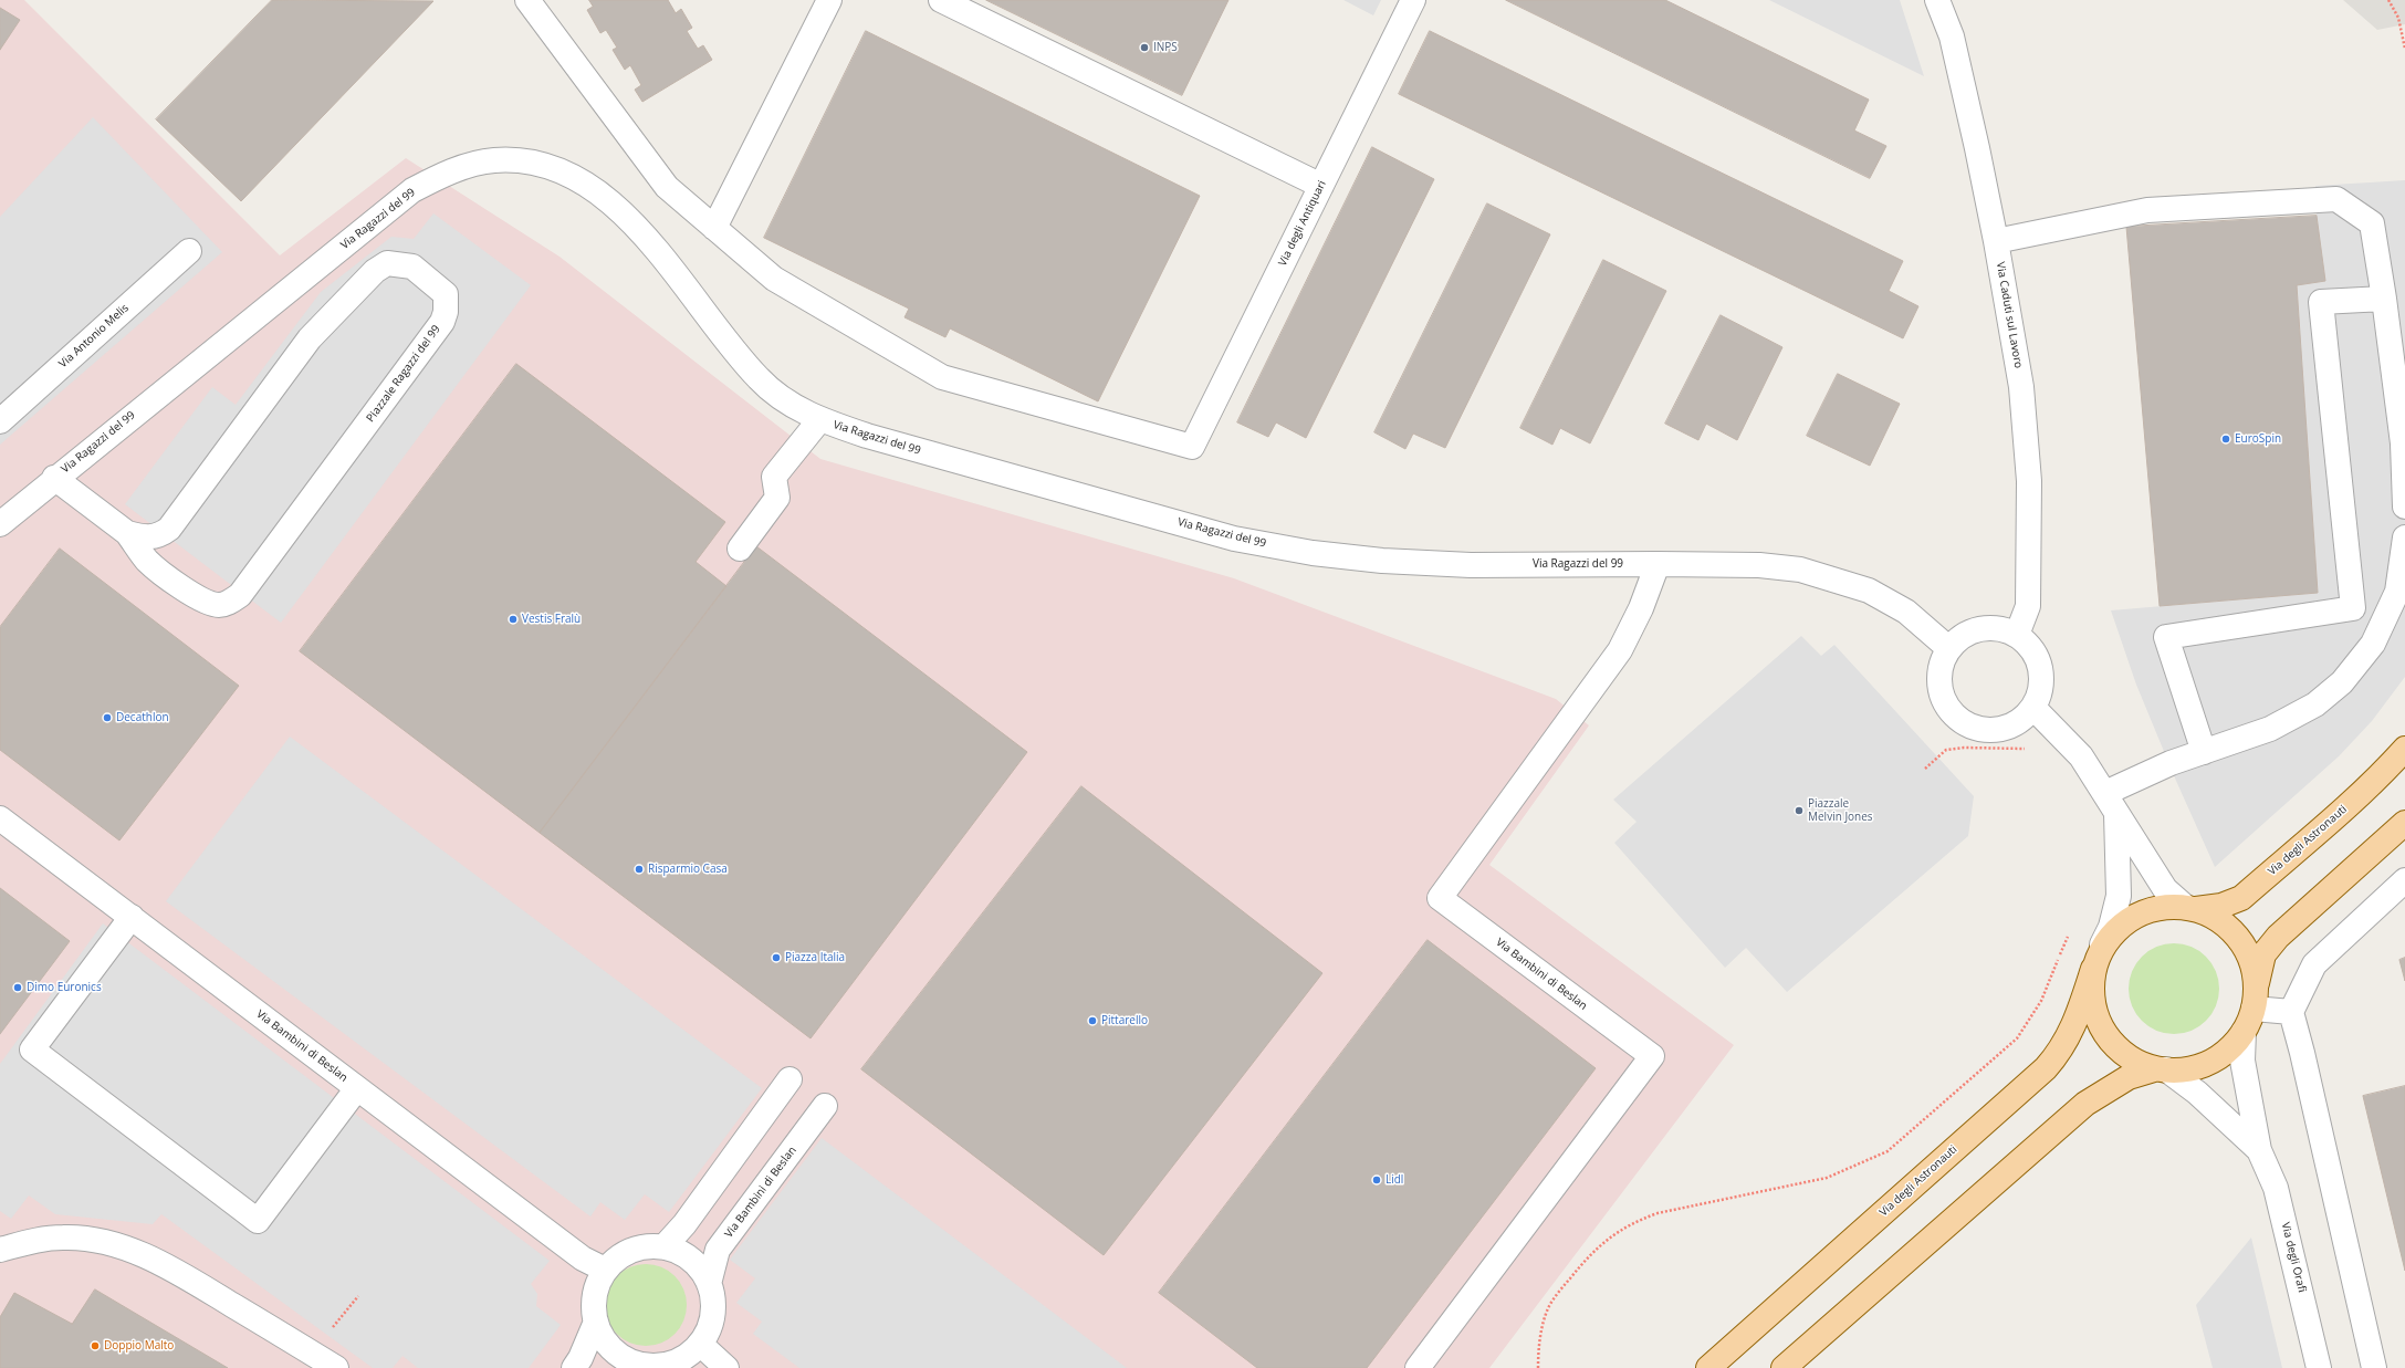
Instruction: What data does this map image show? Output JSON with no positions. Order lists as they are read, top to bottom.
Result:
{
  "streets": {
    "main road": ["Via degli Astronauti"],
    "street": [
      "Via Ragazzi del 99",
      "Via degli Antiquari",
      "Via Caduti sul Lavoro",
      "Via Antonio Melis",
      "Piazzale Ragazzi del 99",
      "Via Bambini di Beslan",
      "Via degli Orafi"
    ]
  },
  "crossings": [
    ["Via Ragazzi del 99", "Via Caduti sul Lavoro"],
    ["Via Ragazzi del 99", "Piazzale Ragazzi del 99"],
    ["Via Ragazzi del 99", "Via Bambini di Beslan"]
  ],
  "places": [
    "INPS",
    "EuroSpin",
    "Vestis Fralù",
    "Decathlon",
    "Piazzale Melvin Jones",
    "Risparmio Casa",
    "Piazza Italia",
    "Dimo Euronics",
    "Pittarello",
    "Lidl",
    "Doppio Malto"
  ]
}
